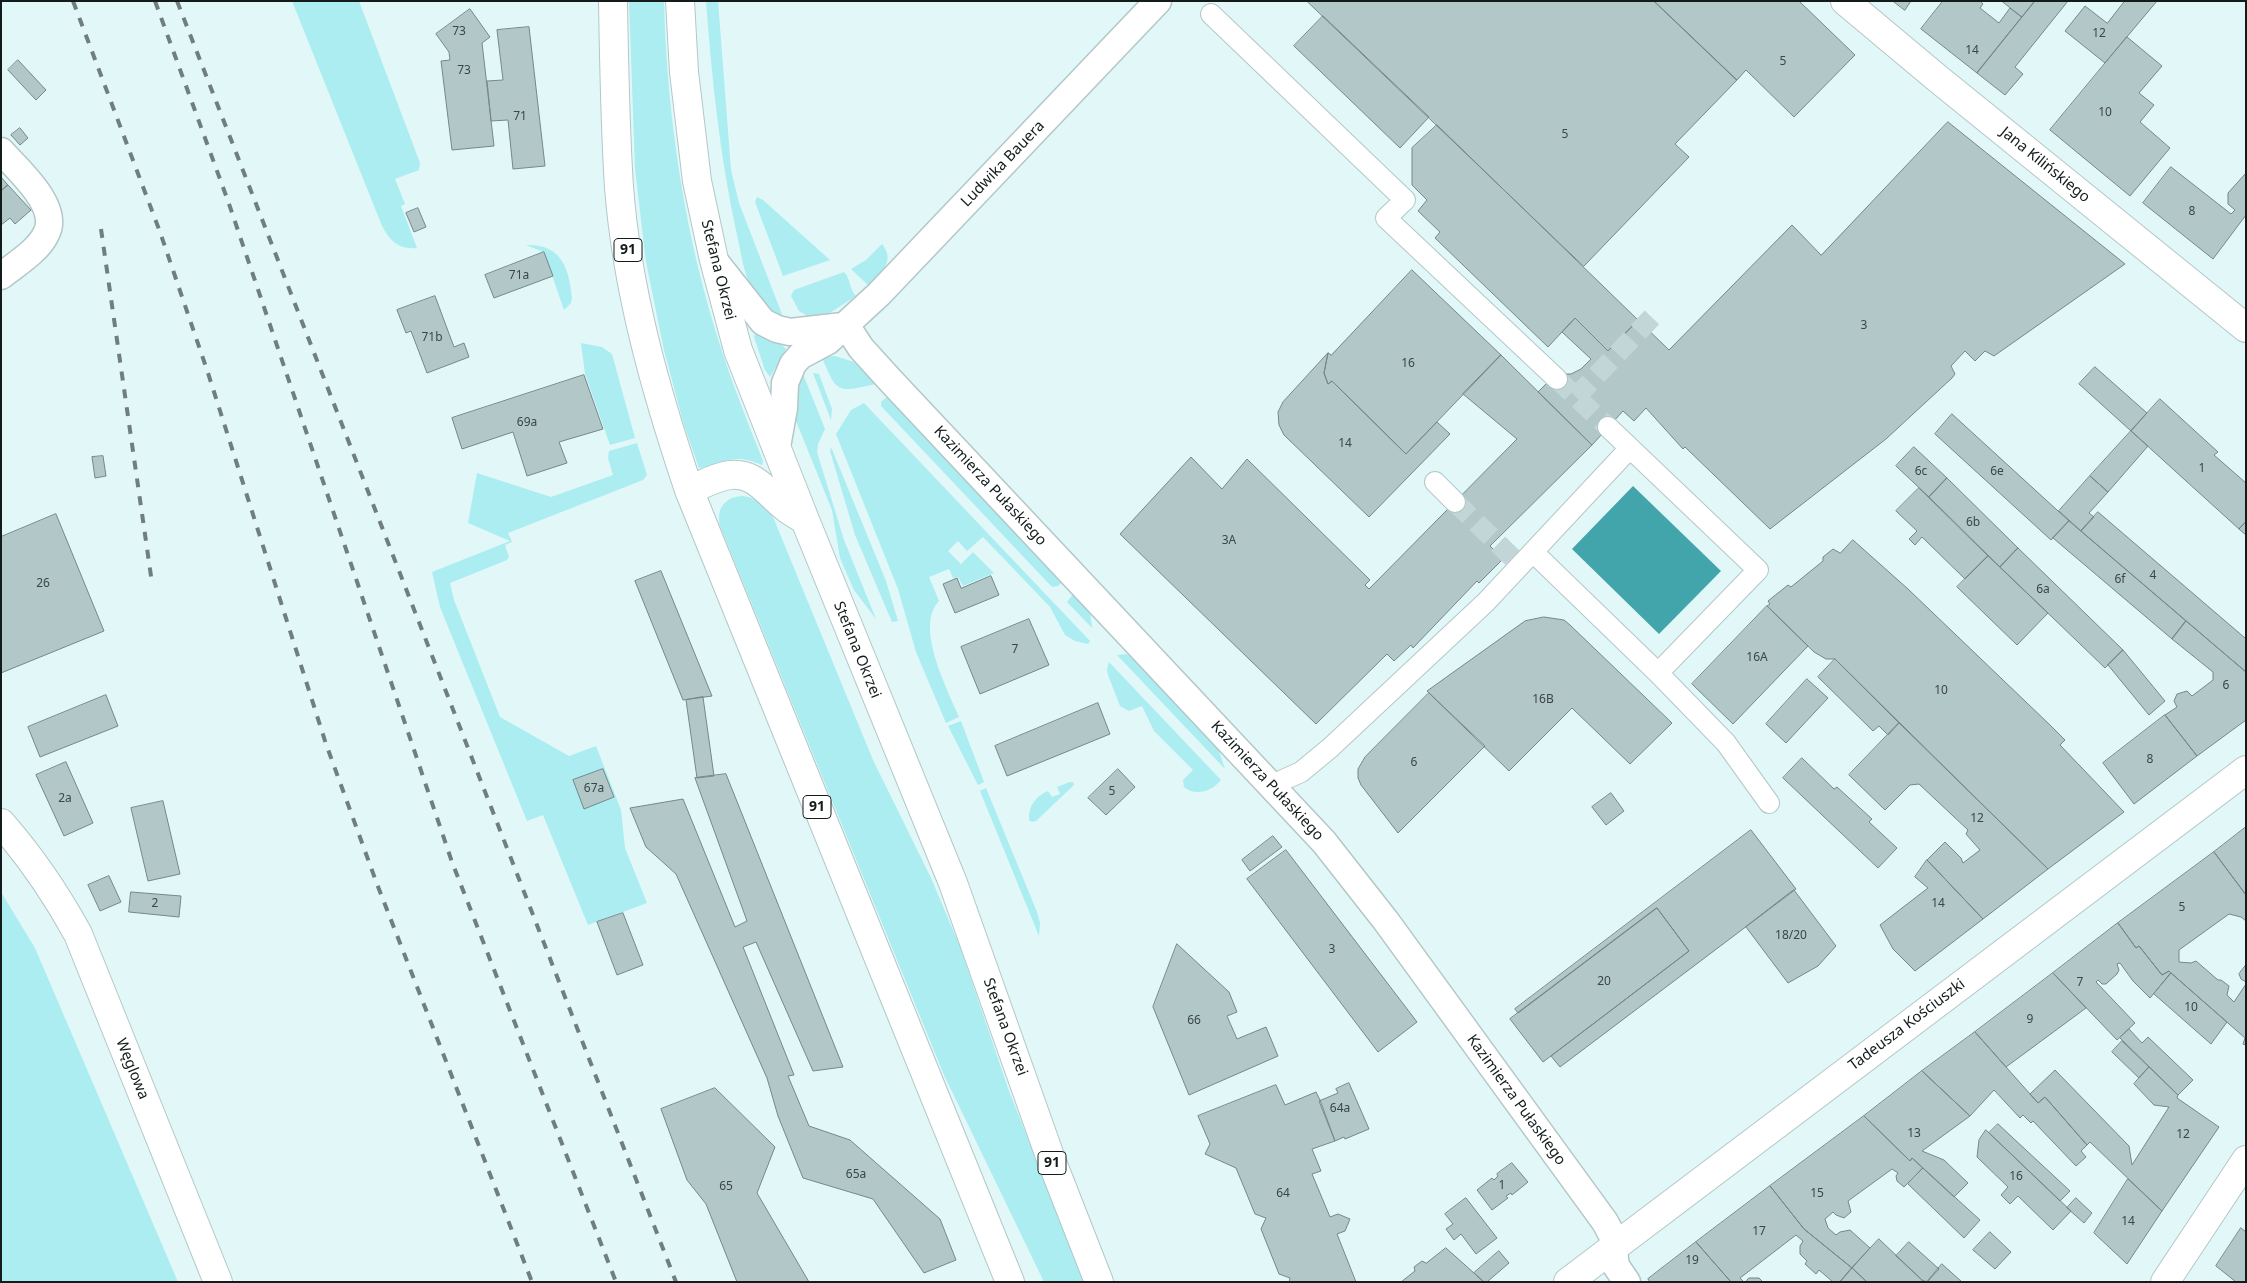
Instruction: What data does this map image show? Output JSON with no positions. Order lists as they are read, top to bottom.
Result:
{
  "streets": {
    "main road": [
      "Jana Kilińskiego",
      "91",
      "Stefana Okrzei",
      "Tadeusza Kościuszki",
      "Węglowa"
    ],
    "street": ["Ludwika Bauera", "Kazimierza Pułaskiego"]
  },
  "crossings": [
    ["Ludwika Bauera", "Stefana Okrzei"],
    ["Ludwika Bauera", "Kazimierza Pułaskiego"],
    ["Kazimierza Pułaskiego", "Tadeusza Kościuszki"]
  ],
  "house_numbers": [
    "73",
    "12",
    "14",
    "5",
    "73",
    "10",
    "71",
    "5",
    "8",
    "71a",
    "3",
    "71b",
    "16",
    "69a",
    "14",
    "1",
    "6c",
    "6e",
    "6b",
    "3A",
    "4",
    "6f",
    "26",
    "6a",
    "7",
    "16A",
    "6",
    "10",
    "16B",
    "8",
    "6",
    "67a",
    "5",
    "2a",
    "12",
    "2",
    "14",
    "5",
    "18/20",
    "3",
    "20",
    "7",
    "10",
    "9",
    "66",
    "64a",
    "13",
    "12",
    "65a",
    "16",
    "1",
    "65",
    "64",
    "15",
    "14",
    "17",
    "19"
  ]
}
